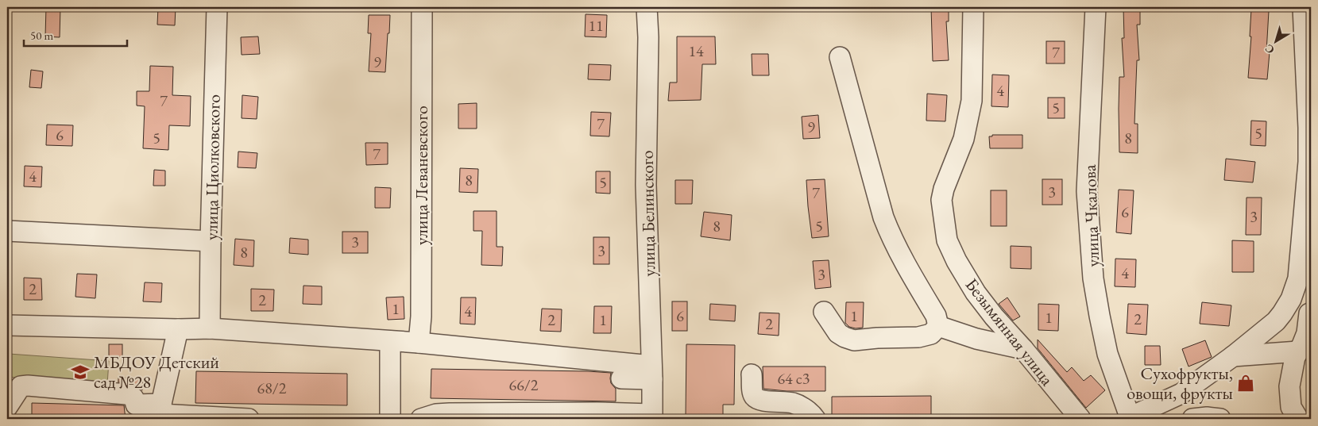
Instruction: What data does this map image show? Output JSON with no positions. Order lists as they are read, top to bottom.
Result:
{
  "streets": {
    "street": [
      "улица Циолковского",
      "улица Леваневского",
      "улица Белинского",
      "улица Чкалова",
      "Безымянная улица"
    ]
  },
  "places": {
    "school or university": ["МБДОУ Детский сад №28"],
    "shop": ["Сухофрукты, овощи, фрукты"]
  },
  "house_numbers": [
    "11",
    "14",
    "7",
    "9",
    "4",
    "7",
    "5",
    "7",
    "9",
    "5",
    "6",
    "5",
    "8",
    "7",
    "4",
    "8",
    "5",
    "3",
    "7",
    "6",
    "3",
    "8",
    "5",
    "3",
    "3",
    "8",
    "4",
    "3",
    "2",
    "2",
    "1",
    "4",
    "6",
    "1",
    "1",
    "2",
    "2",
    "1",
    "2",
    "64 с3",
    "66/2",
    "68/2"
  ],
  "scale_bar": "50 m",
  "north": "bottom left"
}
